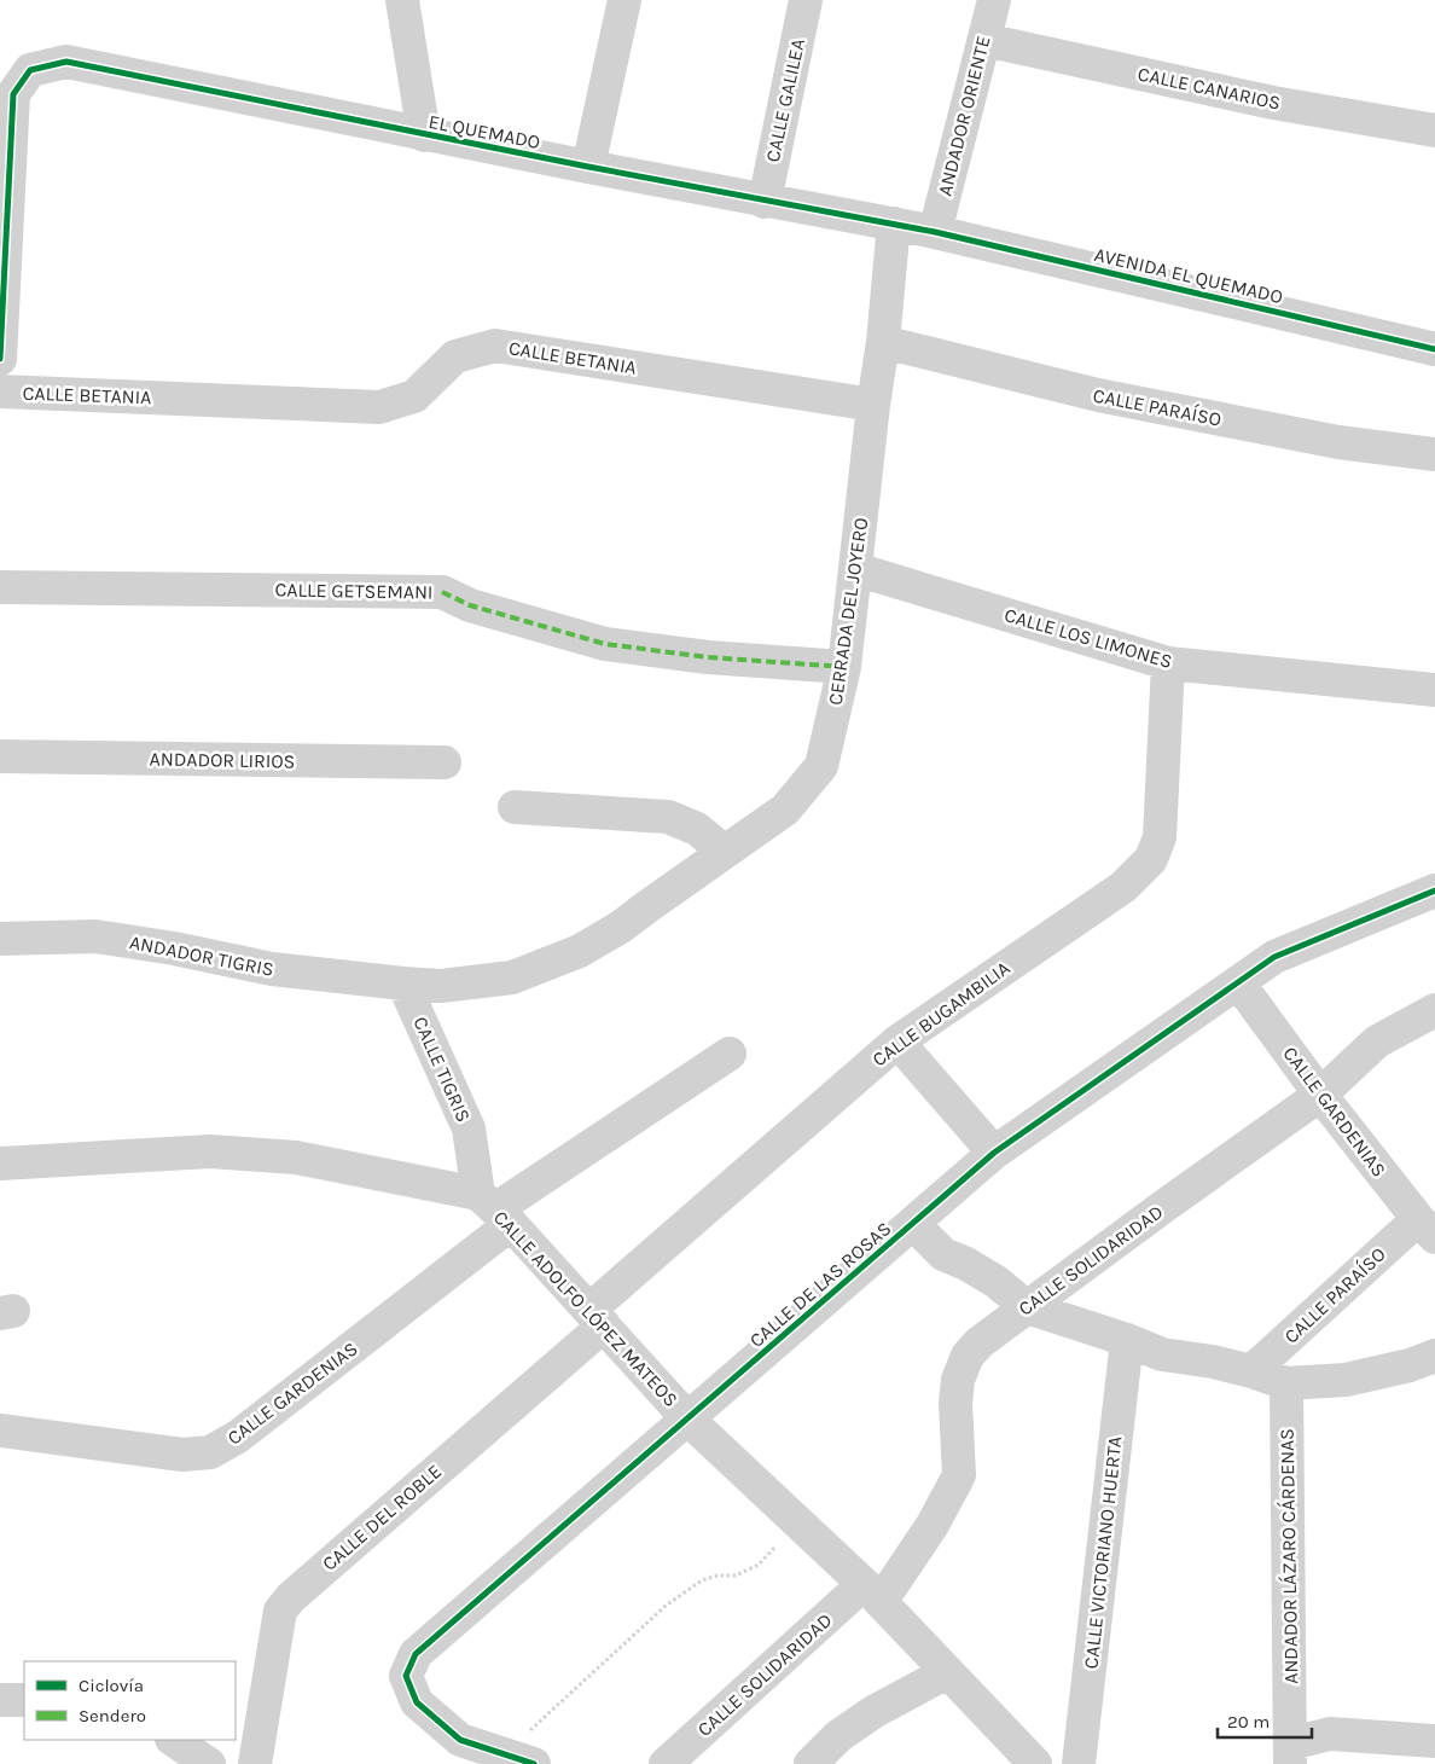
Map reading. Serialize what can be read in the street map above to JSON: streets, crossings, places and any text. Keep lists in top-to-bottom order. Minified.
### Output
{"streets":{"street":["CALLE CANARIOS","CALLE GALILEA","ANDADOR ORIENTE","EL QUEMADO","AVENIDA EL QUEMADO","CALLE BETANIA","CALLE PARAÍSO","CALLE GETSEMANI","CERRADA DEL JOYERO","CALLE LOS LIMONES","ANDADOR LIRIOS","ANDADOR TIGRIS","CALLE BUGAMBILIA","CALLE TIGRIS","CALLE GARDENIAS","CALLE SOLIDARIDAD","CALLE DE LAS ROSAS","CALLE ADOLFO LÓPEZ MATEOS","CALLE DEL ROBLE","CALLE VICTORIANO HUERTA","ANDADOR LÁZARO CÁRDENAS"]},"crossings":[["CALLE CANARIOS","ANDADOR ORIENTE"],["CALLE GALILEA","EL QUEMADO"],["ANDADOR ORIENTE","EL QUEMADO"],["ANDADOR ORIENTE","AVENIDA EL QUEMADO"],["EL QUEMADO","AVENIDA EL QUEMADO"],["EL QUEMADO","CERRADA DEL JOYERO"],["CALLE BETANIA","CERRADA DEL JOYERO"],["CALLE PARAÍSO","CERRADA DEL JOYERO"],["CALLE PARAÍSO","CALLE GARDENIAS"],["CALLE GETSEMANI","CERRADA DEL JOYERO"],["CERRADA DEL JOYERO","CALLE LOS LIMONES"],["CERRADA DEL JOYERO","ANDADOR TIGRIS"],["CERRADA DEL JOYERO","CALLE TIGRIS"],["CALLE LOS LIMONES","CALLE BUGAMBILIA"],["ANDADOR TIGRIS","CALLE TIGRIS"],["CALLE BUGAMBILIA","CALLE ADOLFO LÓPEZ MATEOS"],["CALLE BUGAMBILIA","CALLE DEL ROBLE"],["CALLE TIGRIS","CALLE GARDENIAS"],["CALLE TIGRIS","CALLE ADOLFO LÓPEZ MATEOS"],["CALLE GARDENIAS","CALLE SOLIDARIDAD"],["CALLE GARDENIAS","CALLE DE LAS ROSAS"],["CALLE GARDENIAS","CALLE ADOLFO LÓPEZ MATEOS"],["CALLE SOLIDARIDAD","CALLE ADOLFO LÓPEZ MATEOS"],["CALLE DE LAS ROSAS","CALLE ADOLFO LÓPEZ MATEOS"],["CALLE ADOLFO LÓPEZ MATEOS","CALLE DEL ROBLE"]],"legend":["Ciclovía","Sendero"],"scale_bar":"20 m"}
